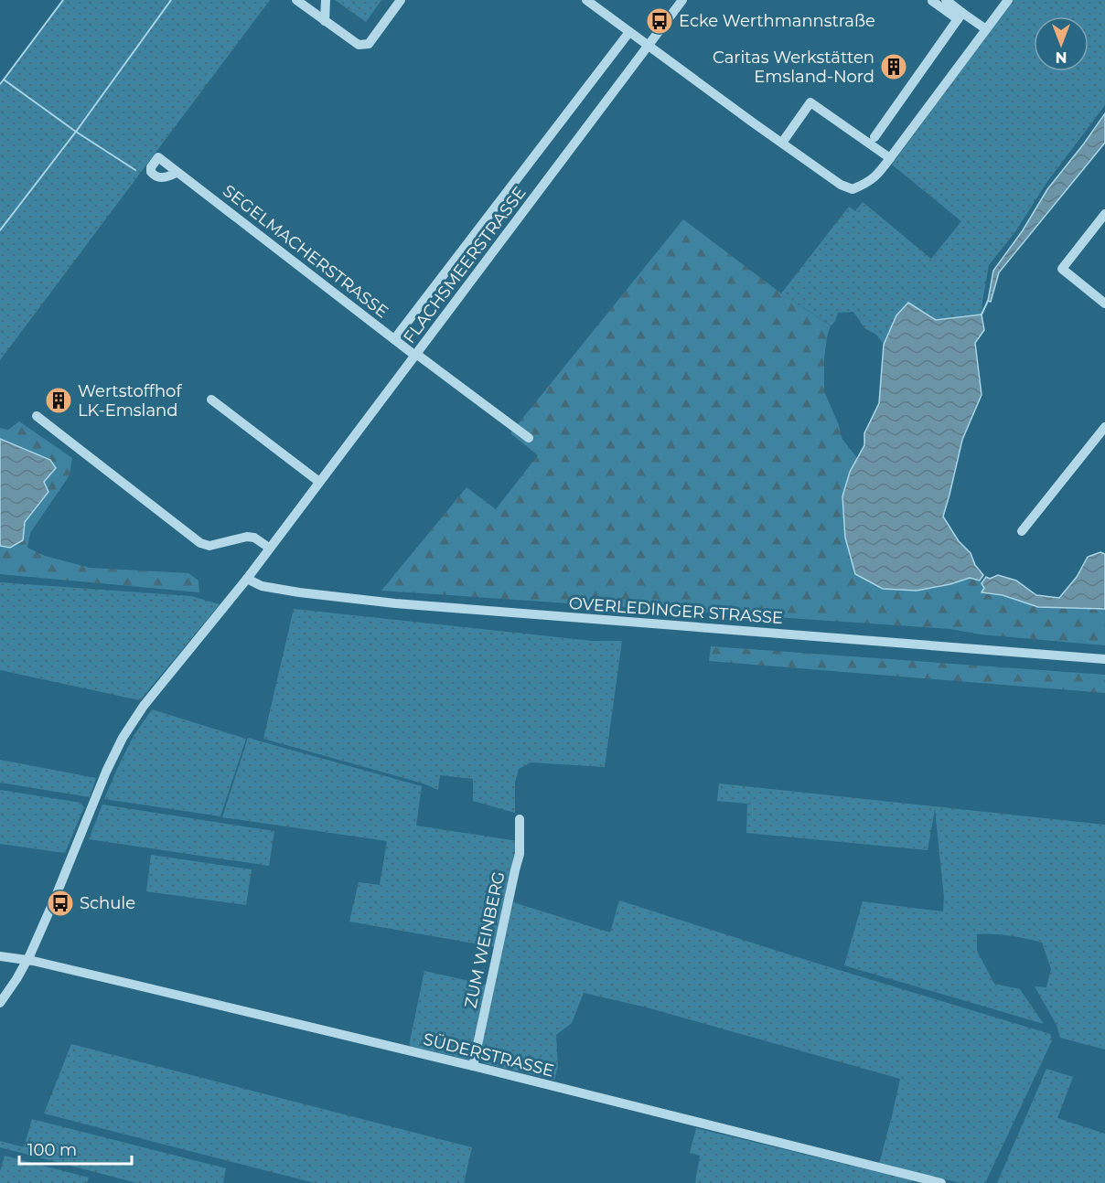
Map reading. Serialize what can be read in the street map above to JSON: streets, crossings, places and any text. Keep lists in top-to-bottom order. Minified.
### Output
{"streets":{"street":["SEGELMACHERSTRASSE","FLACHSMEERSTRASSE","OVERLEDINGER STRASSE","ZUM WEINBERG","SÜDERSTRASSE"]},"crossings":[["SEGELMACHERSTRASSE","FLACHSMEERSTRASSE"],["FLACHSMEERSTRASSE","OVERLEDINGER STRASSE"],["FLACHSMEERSTRASSE","SÜDERSTRASSE"],["ZUM WEINBERG","SÜDERSTRASSE"]],"places":{"bus stop":["Ecke Werthmannstraße","Schule"],"building":["Caritas Werkstätten Emsland-Nord","Wertstoffhof LK-Emsland"]},"scale_bar":"100 m","north":"bottom"}
